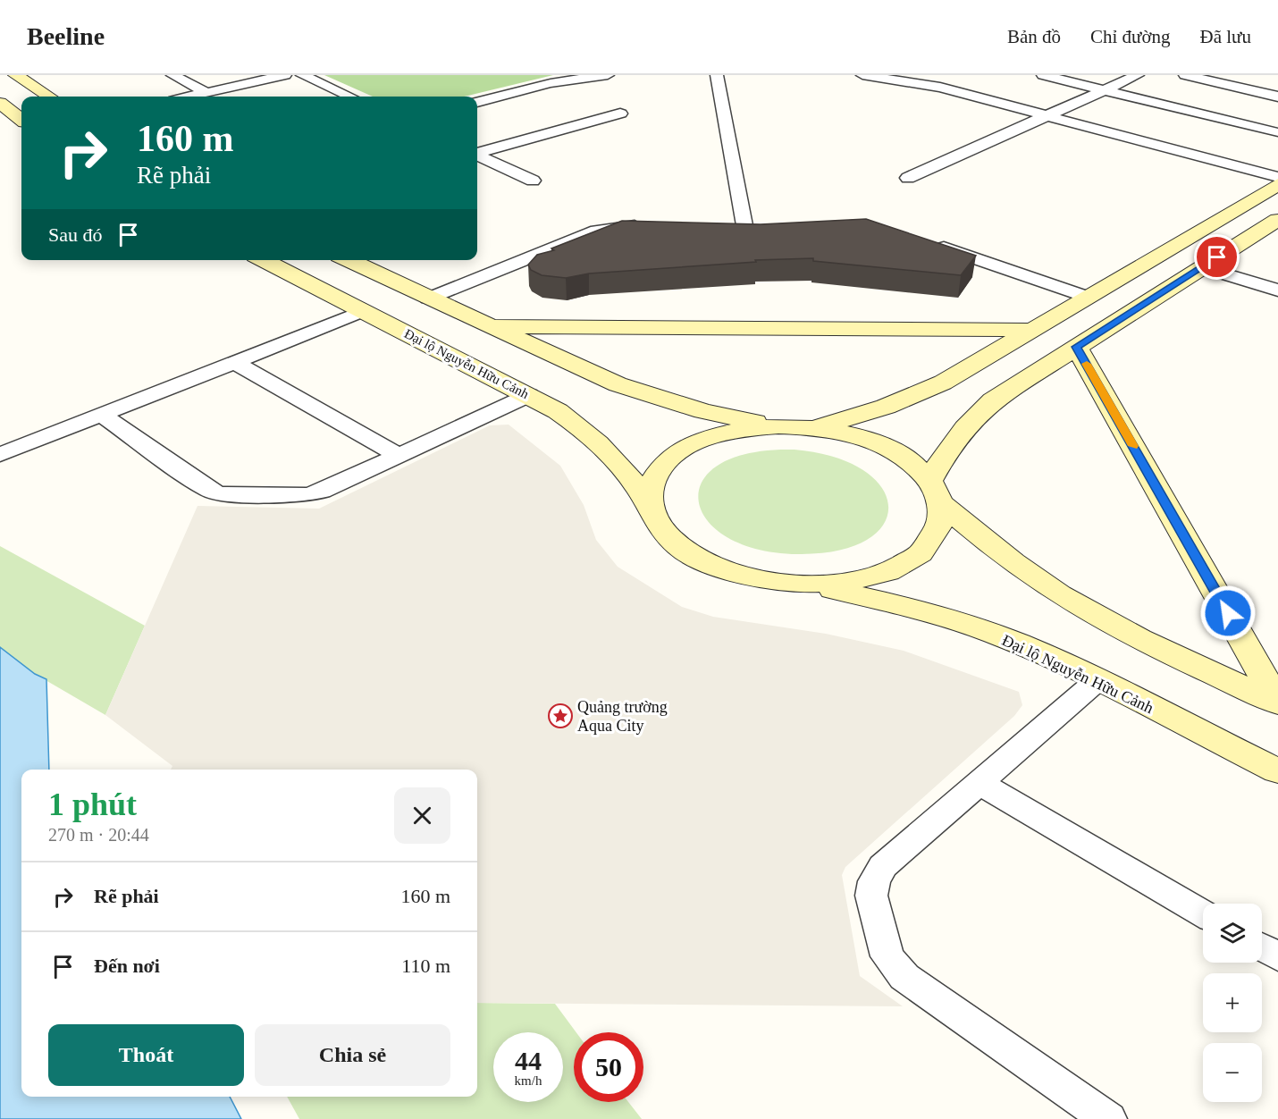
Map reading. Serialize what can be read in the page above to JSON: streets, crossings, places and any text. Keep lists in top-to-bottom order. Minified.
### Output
{"streets":{"main road":["Đại lộ Nguyễn Hữu Cảnh"]},"places":{"place":["Quảng trường Aqua City"]},"page":{"header":"Beeline","nav":["Bản đồ","Chỉ đường","Đã lưu"],"turn":["160 m","Rẽ phải"],"then":"Sau đó","heading":["1 phút","270 m · 20:44"],"list":[{"name":"Rẽ phải","value":"160 m"},{"name":"Đến nơi","value":"110 m"}],"map_buttons":["+","−"],"buttons":["Thoát","Chia sẻ"],"speed":"44 km/h","limit":"50"}}
